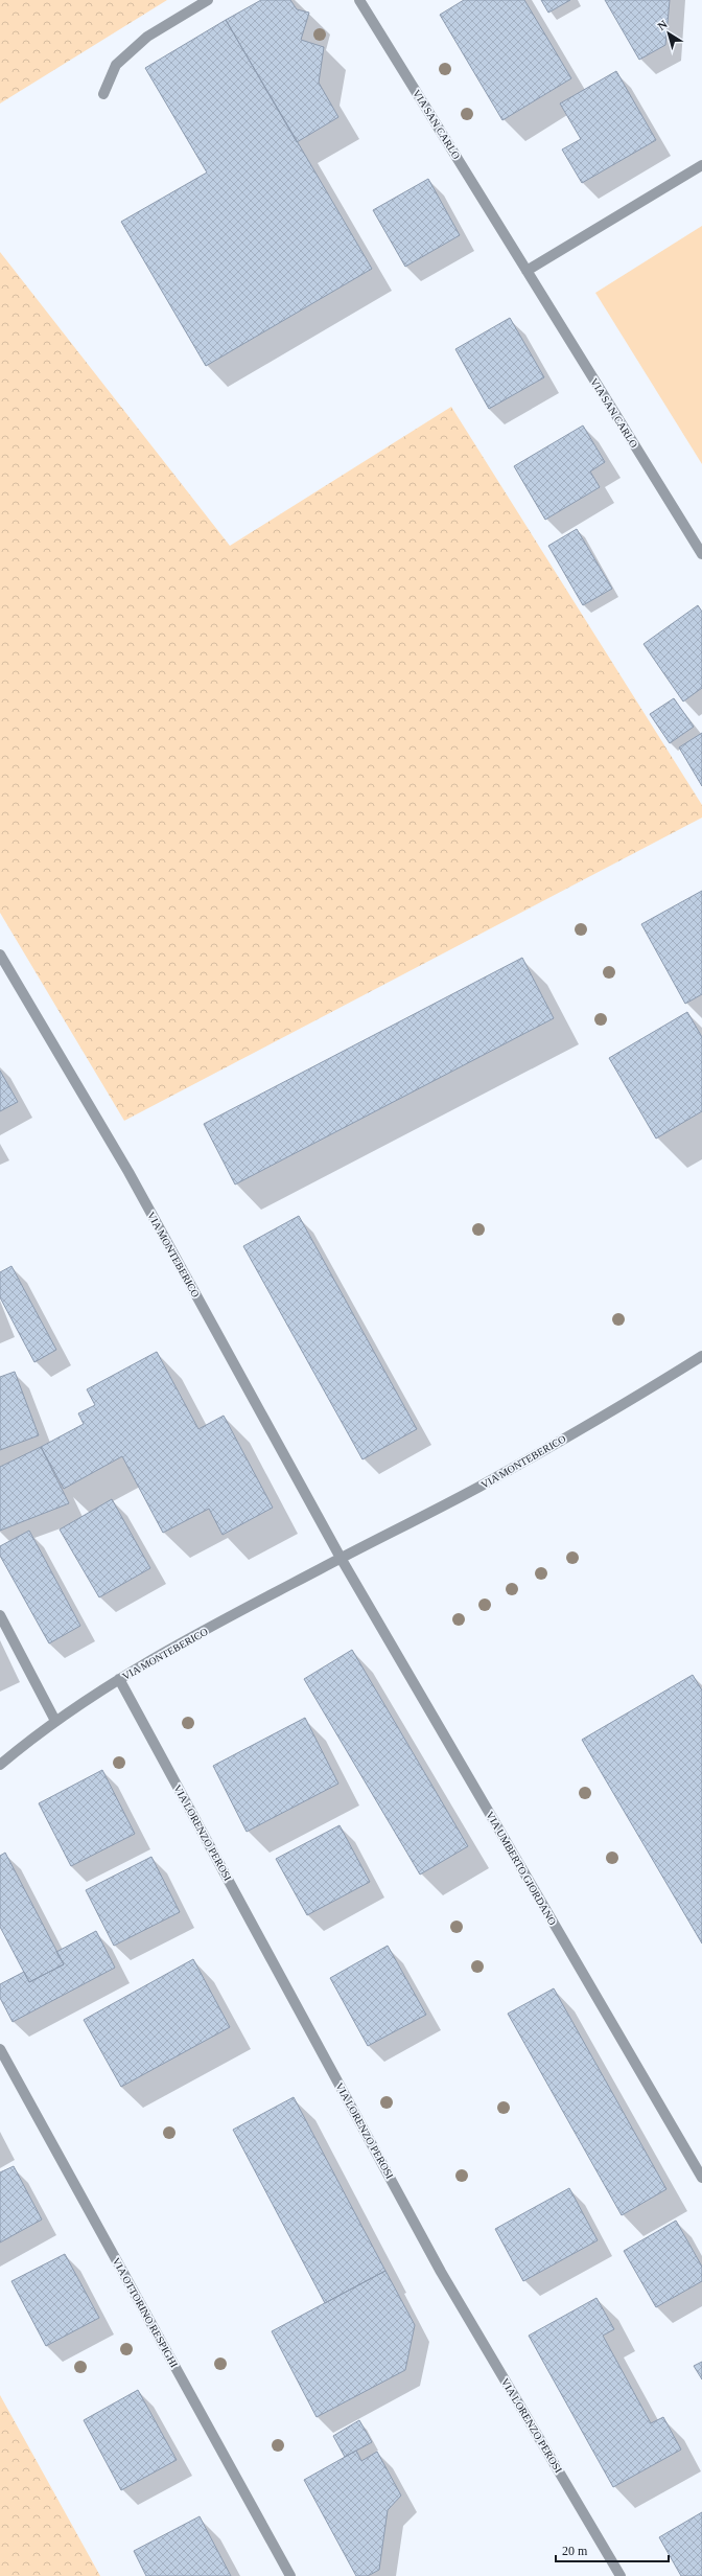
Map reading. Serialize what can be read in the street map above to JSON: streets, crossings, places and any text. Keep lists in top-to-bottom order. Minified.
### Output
{"streets":{"street":["VIA SAN CARLO","VIA MONTEBERICO","VIA LORENZO PEROSI","VIA UMBERTO GIORDANO","VIA OTTORINO RESPIGHI"]},"crossings":[["VIA MONTEBERICO","VIA LORENZO PEROSI"],["VIA MONTEBERICO","VIA UMBERTO GIORDANO"]],"scale_bar":"20 m","north":"top left"}
